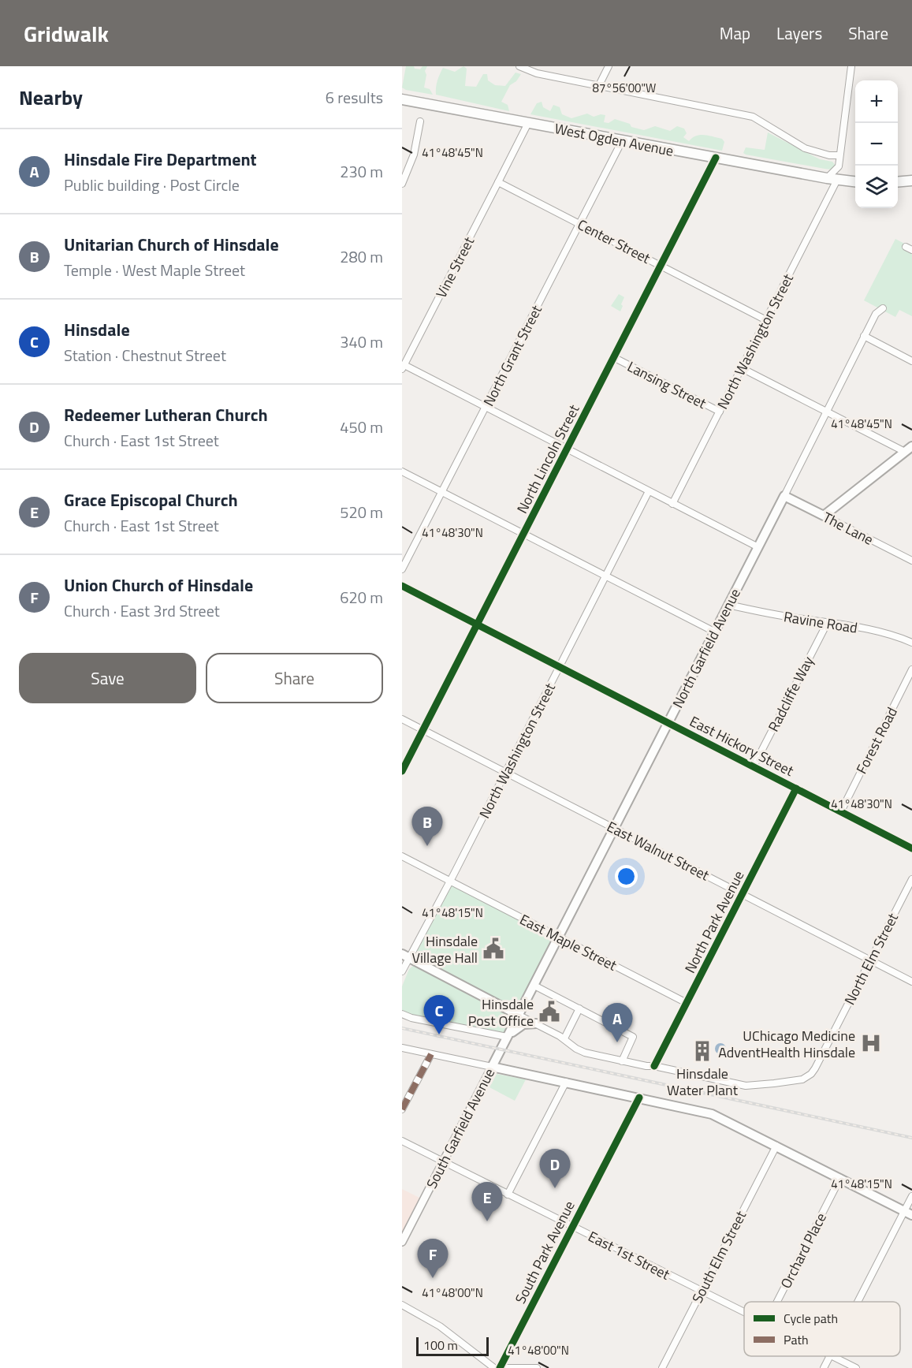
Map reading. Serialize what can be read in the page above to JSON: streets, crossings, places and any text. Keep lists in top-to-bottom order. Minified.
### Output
{"streets":{"main road":["West Ogden Avenue","The Lane","North Garfield Avenue","South Garfield Avenue"],"street":["Center Street","Vine Street","North Washington Street","North Grant Street","Lansing Street","North Lincoln Street","Ravine Road","Radcliffe Way","Forest Road","East Hickory Street","East Walnut Street","North Park Avenue","East Maple Street","North Elm Street","Orchard Place","South Park Avenue","East 1st Street","South Elm Street"]},"crossings":[["West Ogden Avenue","North Washington Street"],["West Ogden Avenue","North Grant Street"],["West Ogden Avenue","North Lincoln Street"],["Center Street","Vine Street"],["Center Street","North Washington Street"],["Center Street","North Grant Street"],["Center Street","North Lincoln Street"],["North Washington Street","Lansing Street"],["North Washington Street","East Hickory Street"],["North Washington Street","East Walnut Street"],["North Washington Street","East Maple Street"],["Lansing Street","North Lincoln Street"],["North Lincoln Street","East Hickory Street"],["North Lincoln Street","East Walnut Street"],["The Lane","North Garfield Avenue"],["Ravine Road","North Garfield Avenue"],["Ravine Road","Radcliffe Way"],["North Garfield Avenue","East Hickory Street"],["North Garfield Avenue","East Walnut Street"],["North Garfield Avenue","East Maple Street"],["North Garfield Avenue","North Elm Street"],["North Garfield Avenue","South Garfield Avenue"],["Radcliffe Way","East Hickory Street"],["Forest Road","East Hickory Street"],["East Hickory Street","North Park Avenue"],["East Walnut Street","North Park Avenue"],["East Walnut Street","North Elm Street"],["North Park Avenue","East Maple Street"],["North Park Avenue","North Elm Street"],["North Elm Street","South Garfield Avenue"],["South Garfield Avenue","East 1st Street"],["South Park Avenue","East 1st Street"],["East 1st Street","South Elm Street"]],"places":{"public building":["Hinsdale Village Hall","Hinsdale Post Office"],"hospital":["UChicago Medicine AdventHealth Hinsdale"],"building":["Hinsdale Water Plant"]},"legend":["Cycle path","Path"],"scale_bar":"100 m","page":{"header":"Gridwalk","nav":["Map","Layers","Share"],"heading":["Nearby","6 results"],"map_buttons":["+","−"],"list":[{"mark":"A","name":"Hinsdale Fire Department","note":"Public building · Post Circle","value":"230 m"},{"mark":"B","name":"Unitarian Church of Hinsdale","note":"Temple · West Maple Street","value":"280 m"},{"mark":"C","name":"Hinsdale","note":"Station · Chestnut Street","value":"340 m"},{"mark":"D","name":"Redeemer Lutheran Church","note":"Church · East 1st Street","value":"450 m"},{"mark":"E","name":"Grace Episcopal Church","note":"Church · East 1st Street","value":"520 m"},{"mark":"F","name":"Union Church of Hinsdale","note":"Church · East 3rd Street","value":"620 m"}],"buttons":["Save","Share"],"pins":["B","C","A","D","E","F"],"scale":"100 m"},"coordinates":["87°56'00\"W","41°48'45\"N","41°48'30\"N","41°48'15\"N","41°48'00\"N"]}
